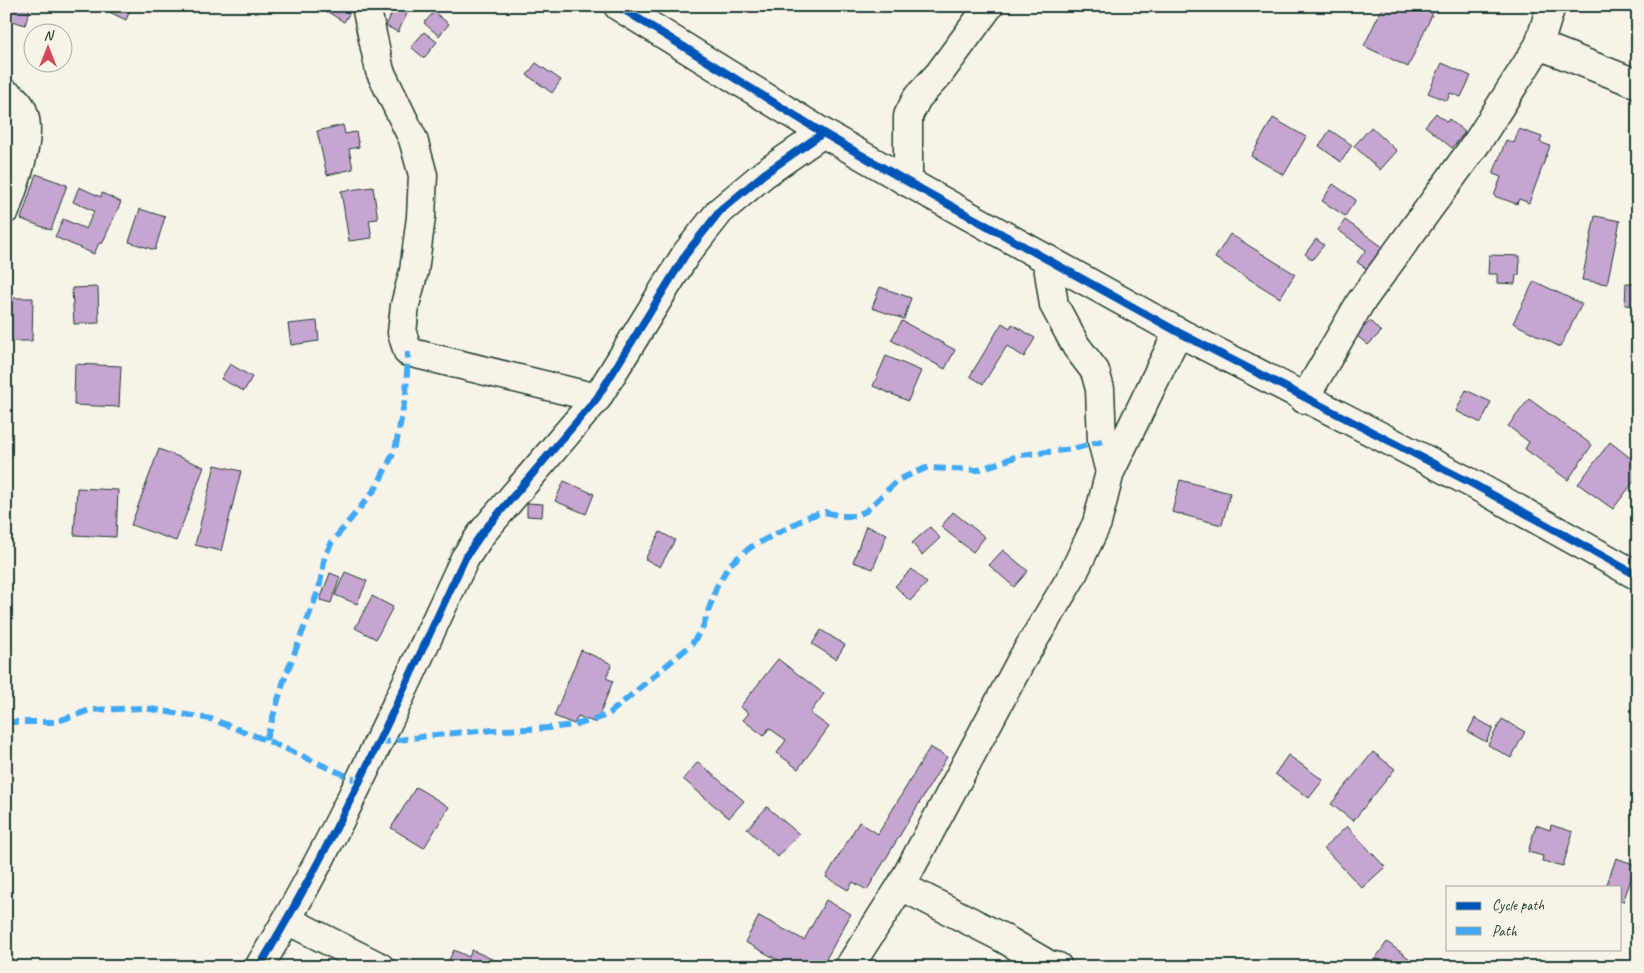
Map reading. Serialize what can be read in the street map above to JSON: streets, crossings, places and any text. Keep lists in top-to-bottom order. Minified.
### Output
{"legend":["Cycle path","Path"],"north":"top"}
